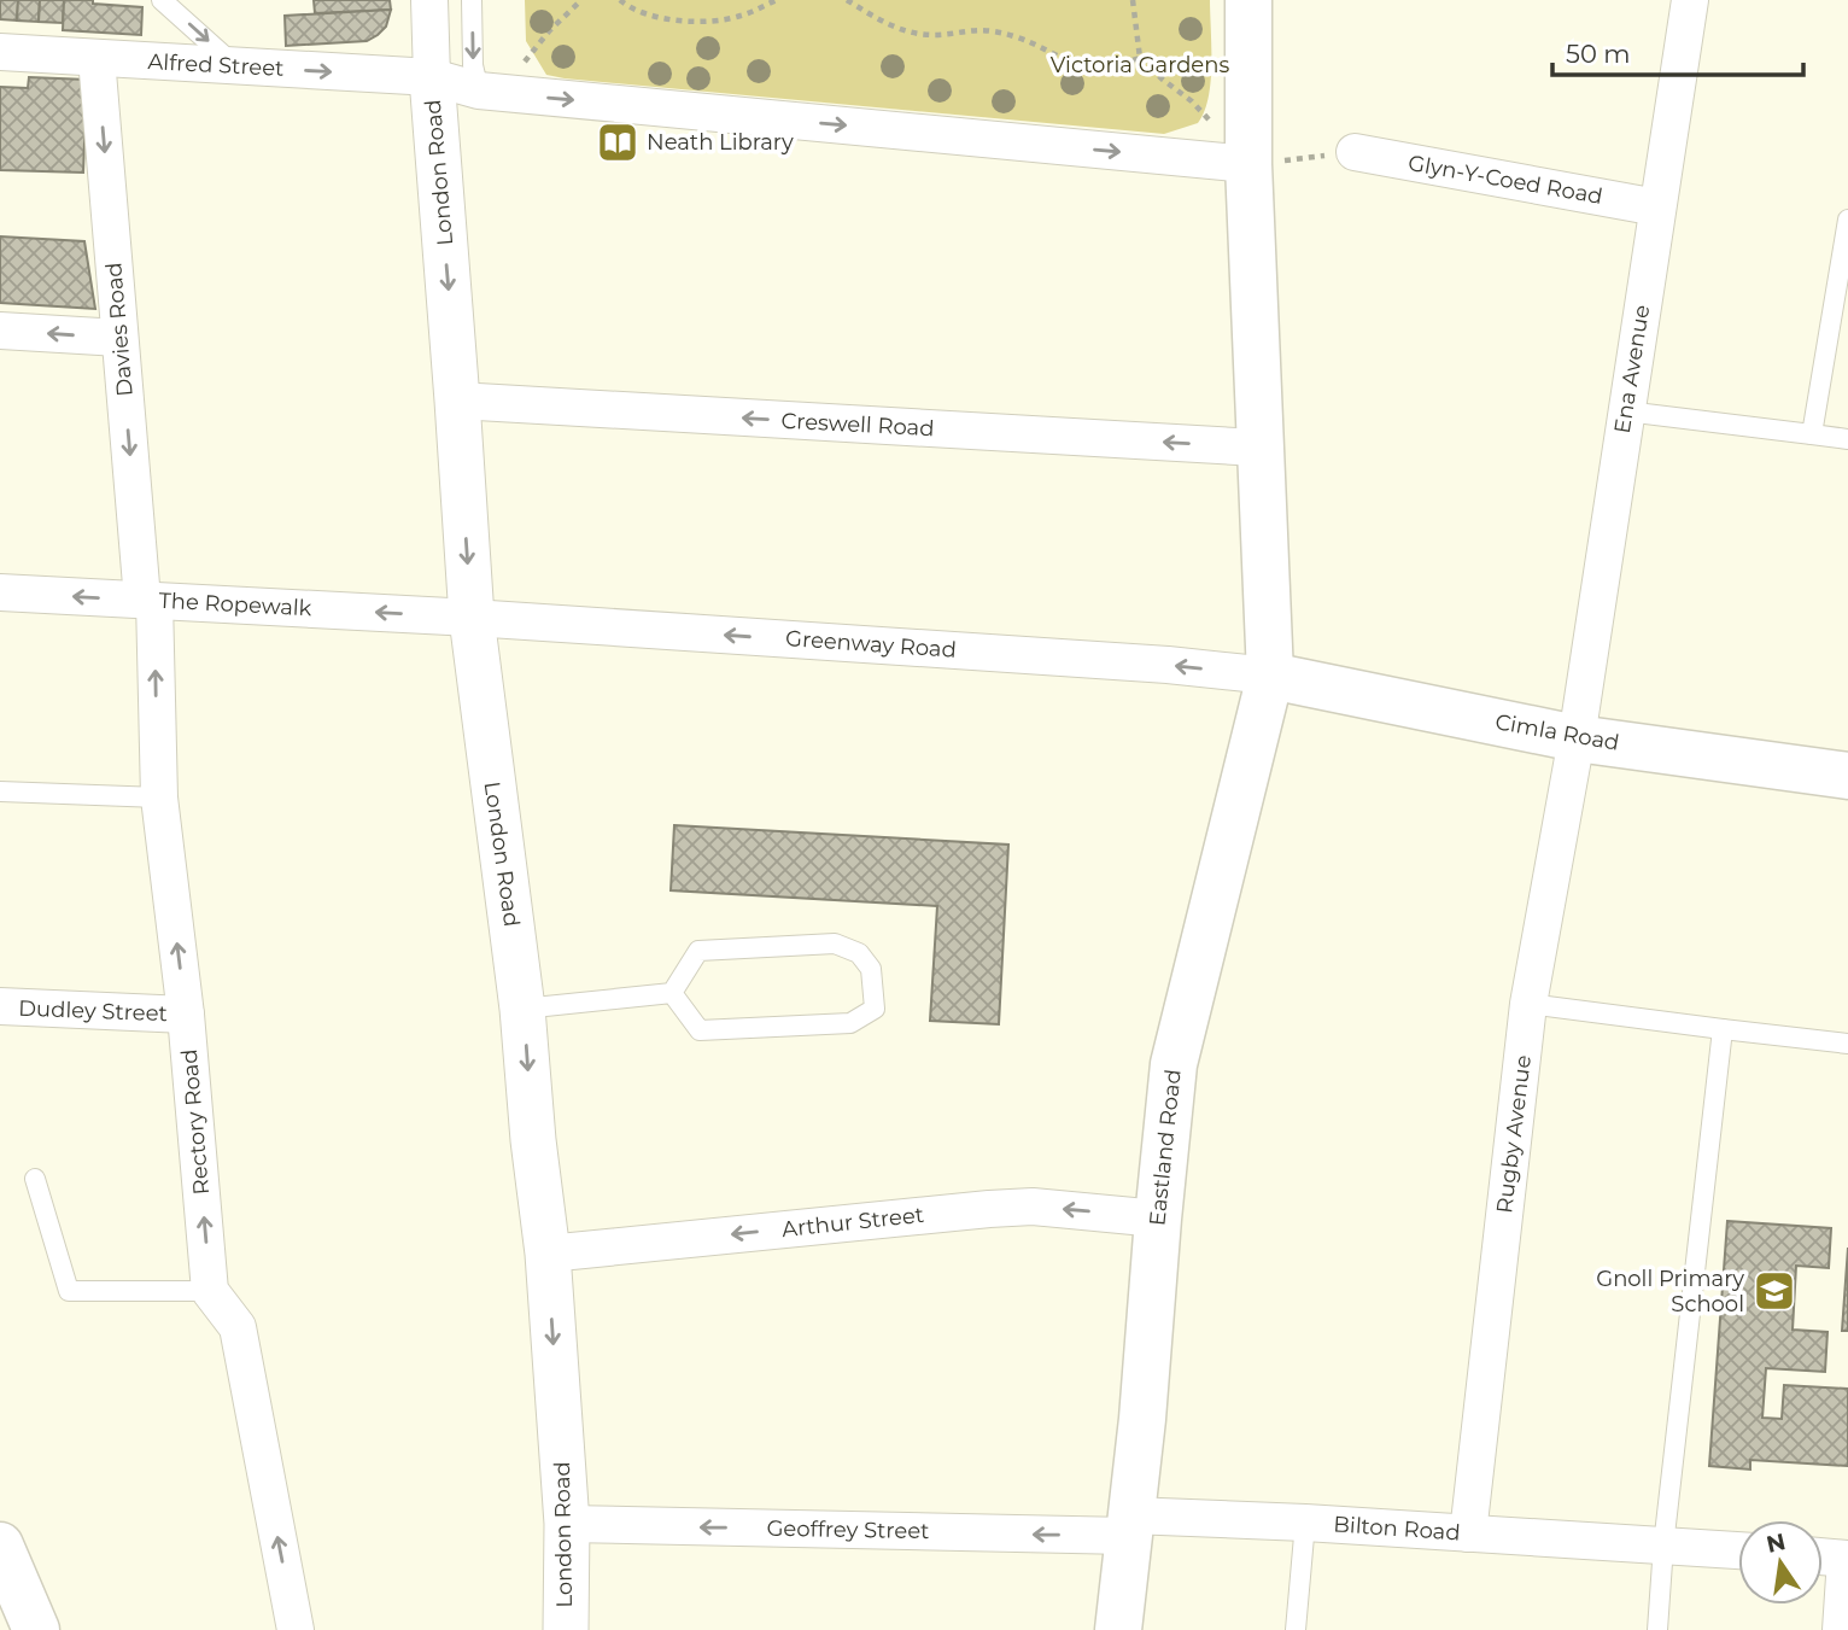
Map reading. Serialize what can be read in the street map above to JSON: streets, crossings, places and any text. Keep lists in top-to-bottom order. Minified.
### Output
{"streets":{"main road":["Cimla Road","Eastland Road"],"street":["Alfred Street","London Road","Glyn-Y-Coed Road","Davies Road","Ena Avenue","Creswell Road","The Ropewalk","Greenway Road","Dudley Street","Rectory Road","Rugby Avenue","Arthur Street","Bilton Road","Geoffrey Street"]},"crossings":[["Alfred Street","London Road"],["Alfred Street","Davies Road"],["London Road","Creswell Road"],["London Road","The Ropewalk"],["London Road","Greenway Road"],["London Road","Arthur Street"],["London Road","Geoffrey Street"],["Glyn-Y-Coed Road","Ena Avenue"],["Davies Road","The Ropewalk"],["Davies Road","Rectory Road"],["Ena Avenue","Cimla Road"],["Ena Avenue","Rugby Avenue"],["The Ropewalk","Greenway Road"],["The Ropewalk","Rectory Road"],["Greenway Road","Cimla Road"],["Greenway Road","Eastland Road"],["Cimla Road","Rugby Avenue"],["Cimla Road","Eastland Road"],["Dudley Street","Rectory Road"],["Rugby Avenue","Bilton Road"],["Eastland Road","Arthur Street"],["Eastland Road","Bilton Road"],["Eastland Road","Geoffrey Street"],["Bilton Road","Geoffrey Street"]],"one_way":["Alfred Street","London Road","Davies Road","The Ropewalk","Greenway Road","Rectory Road","Arthur Street","Geoffrey Street"],"parks":["Victoria Gardens"],"places":{"library":["Neath Library"],"school or university":["Gnoll Primary School"]},"scale_bar":"50 m","north":"top"}
